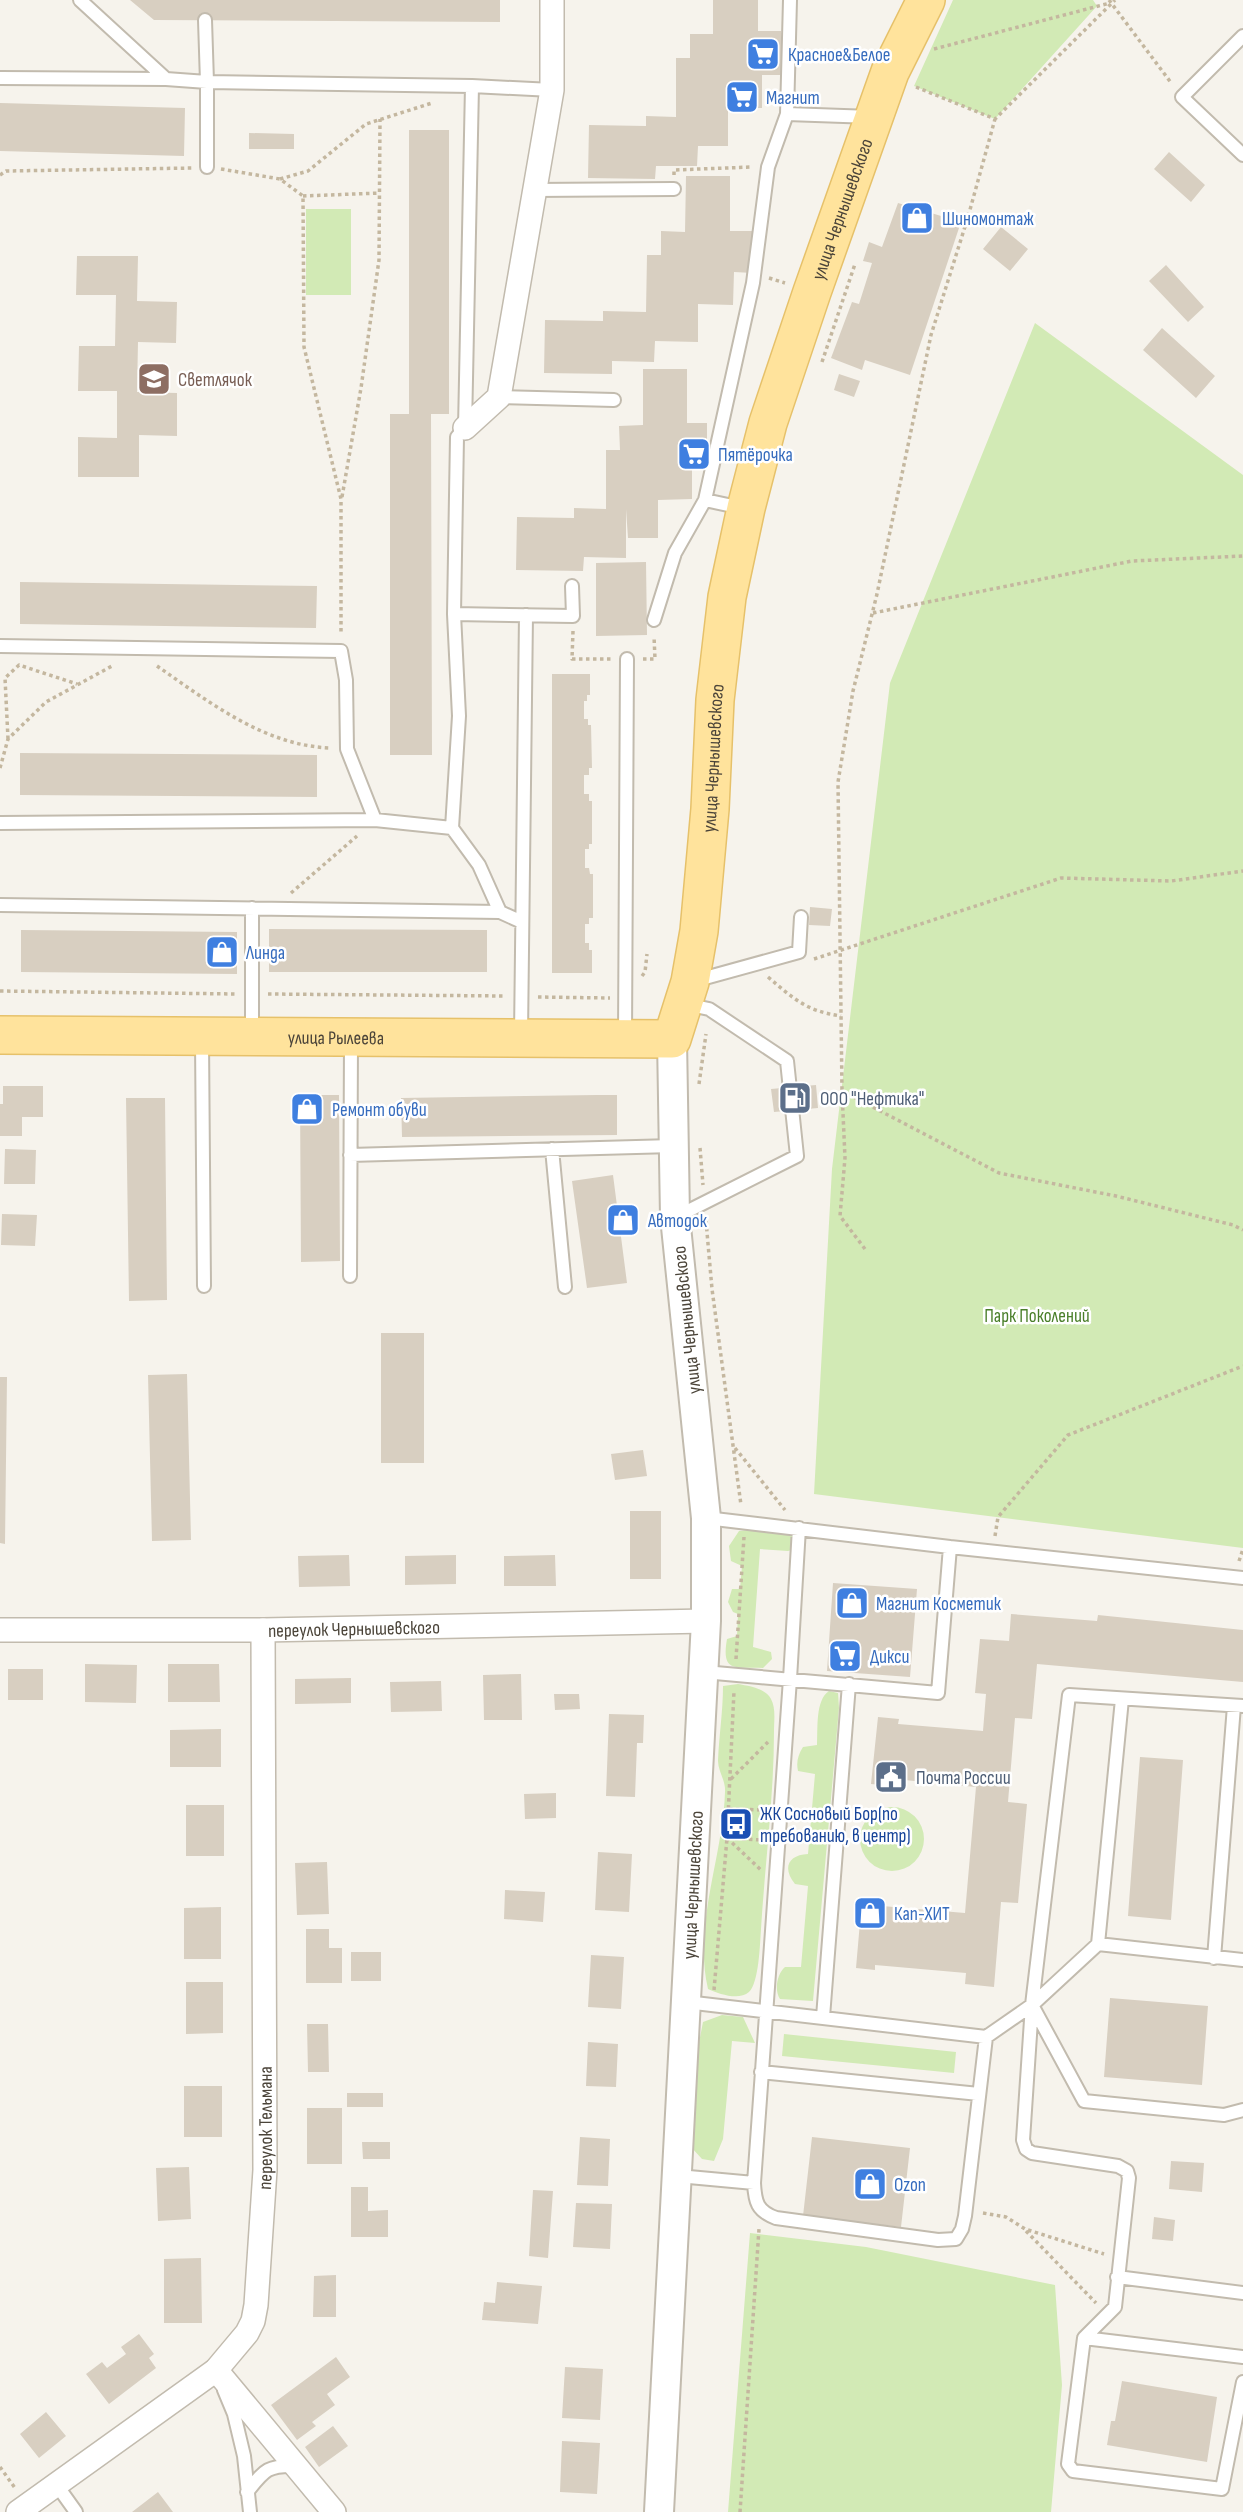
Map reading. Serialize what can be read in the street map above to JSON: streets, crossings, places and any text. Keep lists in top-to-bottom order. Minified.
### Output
{"streets":{"main road":["улица Чернышевского","улица Рылеева"],"street":["переулок Чернышевского","переулок Тельмана"]},"crossings":[["улица Чернышевского","улица Рылеева"],["улица Чернышевского","переулок Чернышевского"],["переулок Чернышевского","переулок Тельмана"]],"parks":["Парк Поколений"],"places":{"supermarket":["Красное&Белое","Магнит","Пятёрочка","Дикси"],"shop":["Шиномонтаж","Линда","Ремонт обуви","Автодок","Магнит Косметик","Кап-ХИТ","Ozon"],"school or university":["Светлячок"],"fuel station":["ООО \"Нефтика\""],"public building":["Почта России"],"bus stop":["ЖК Сосновый Бор(по требованию, в центр)"]}}
